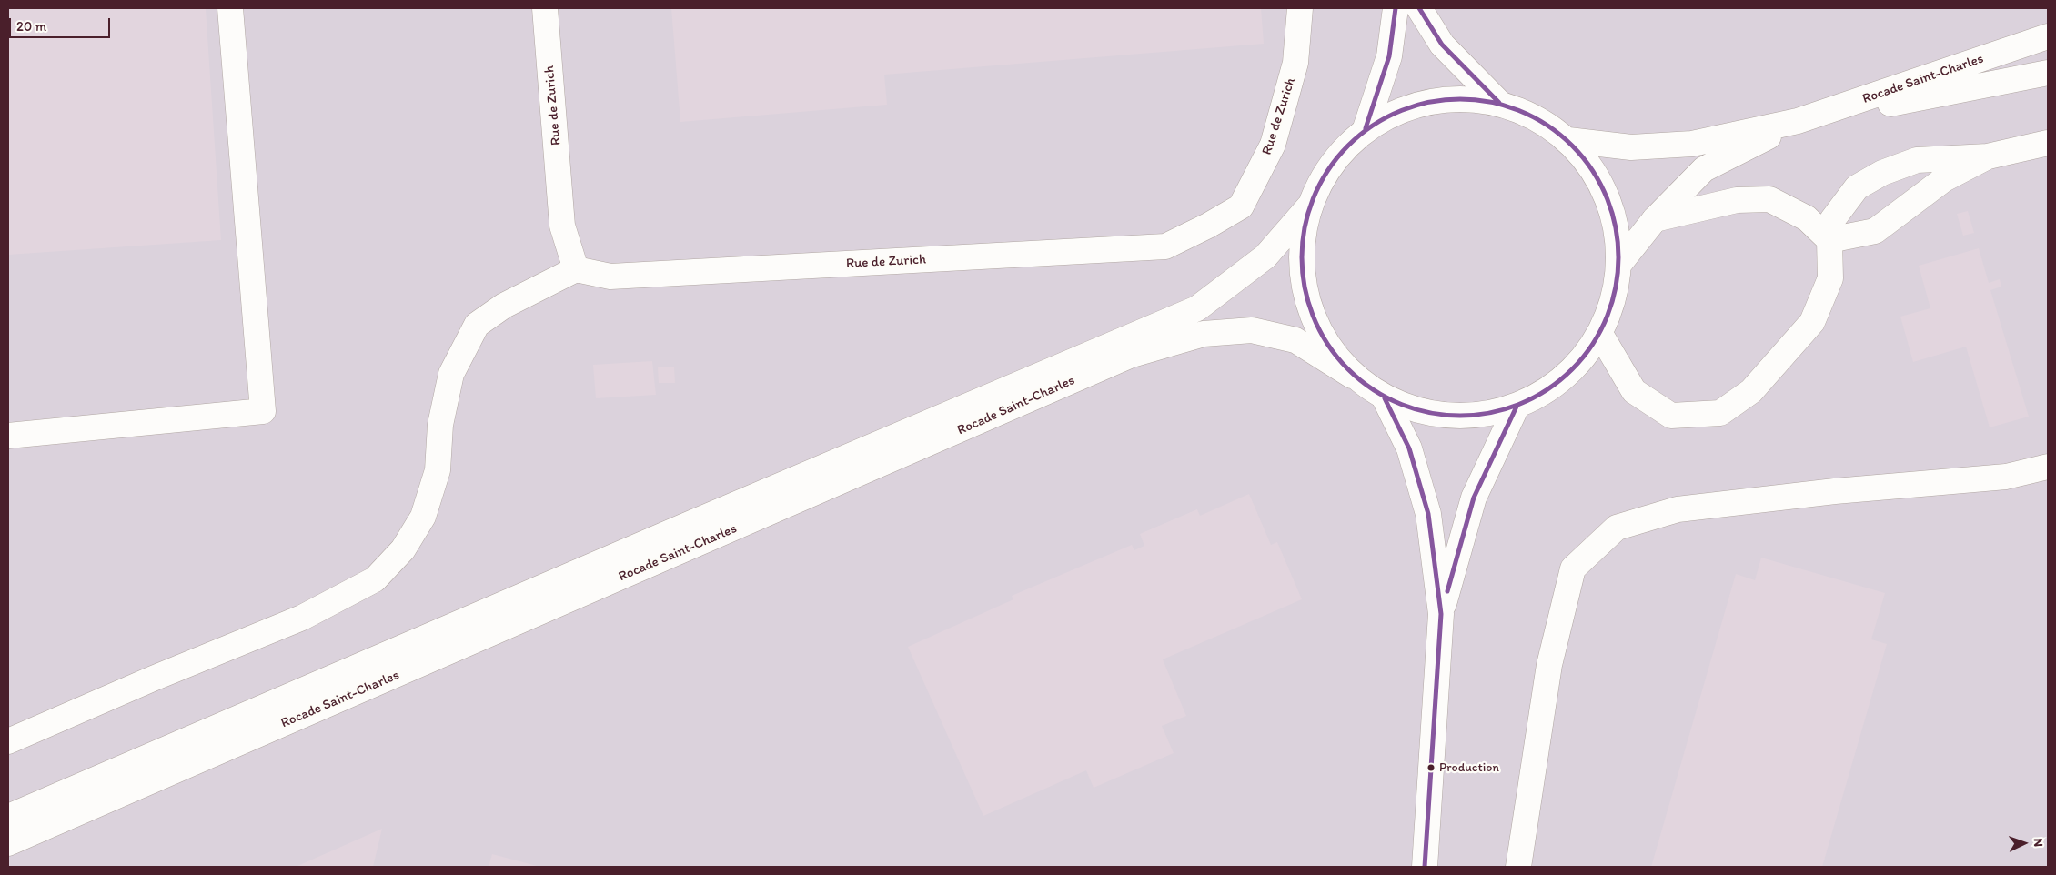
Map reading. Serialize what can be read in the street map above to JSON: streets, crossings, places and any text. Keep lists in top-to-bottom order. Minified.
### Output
{"streets":{"main road":["Rocade Saint-Charles","Rue de Zurich"]},"places":["Production"],"scale_bar":"20 m","north":"right"}
